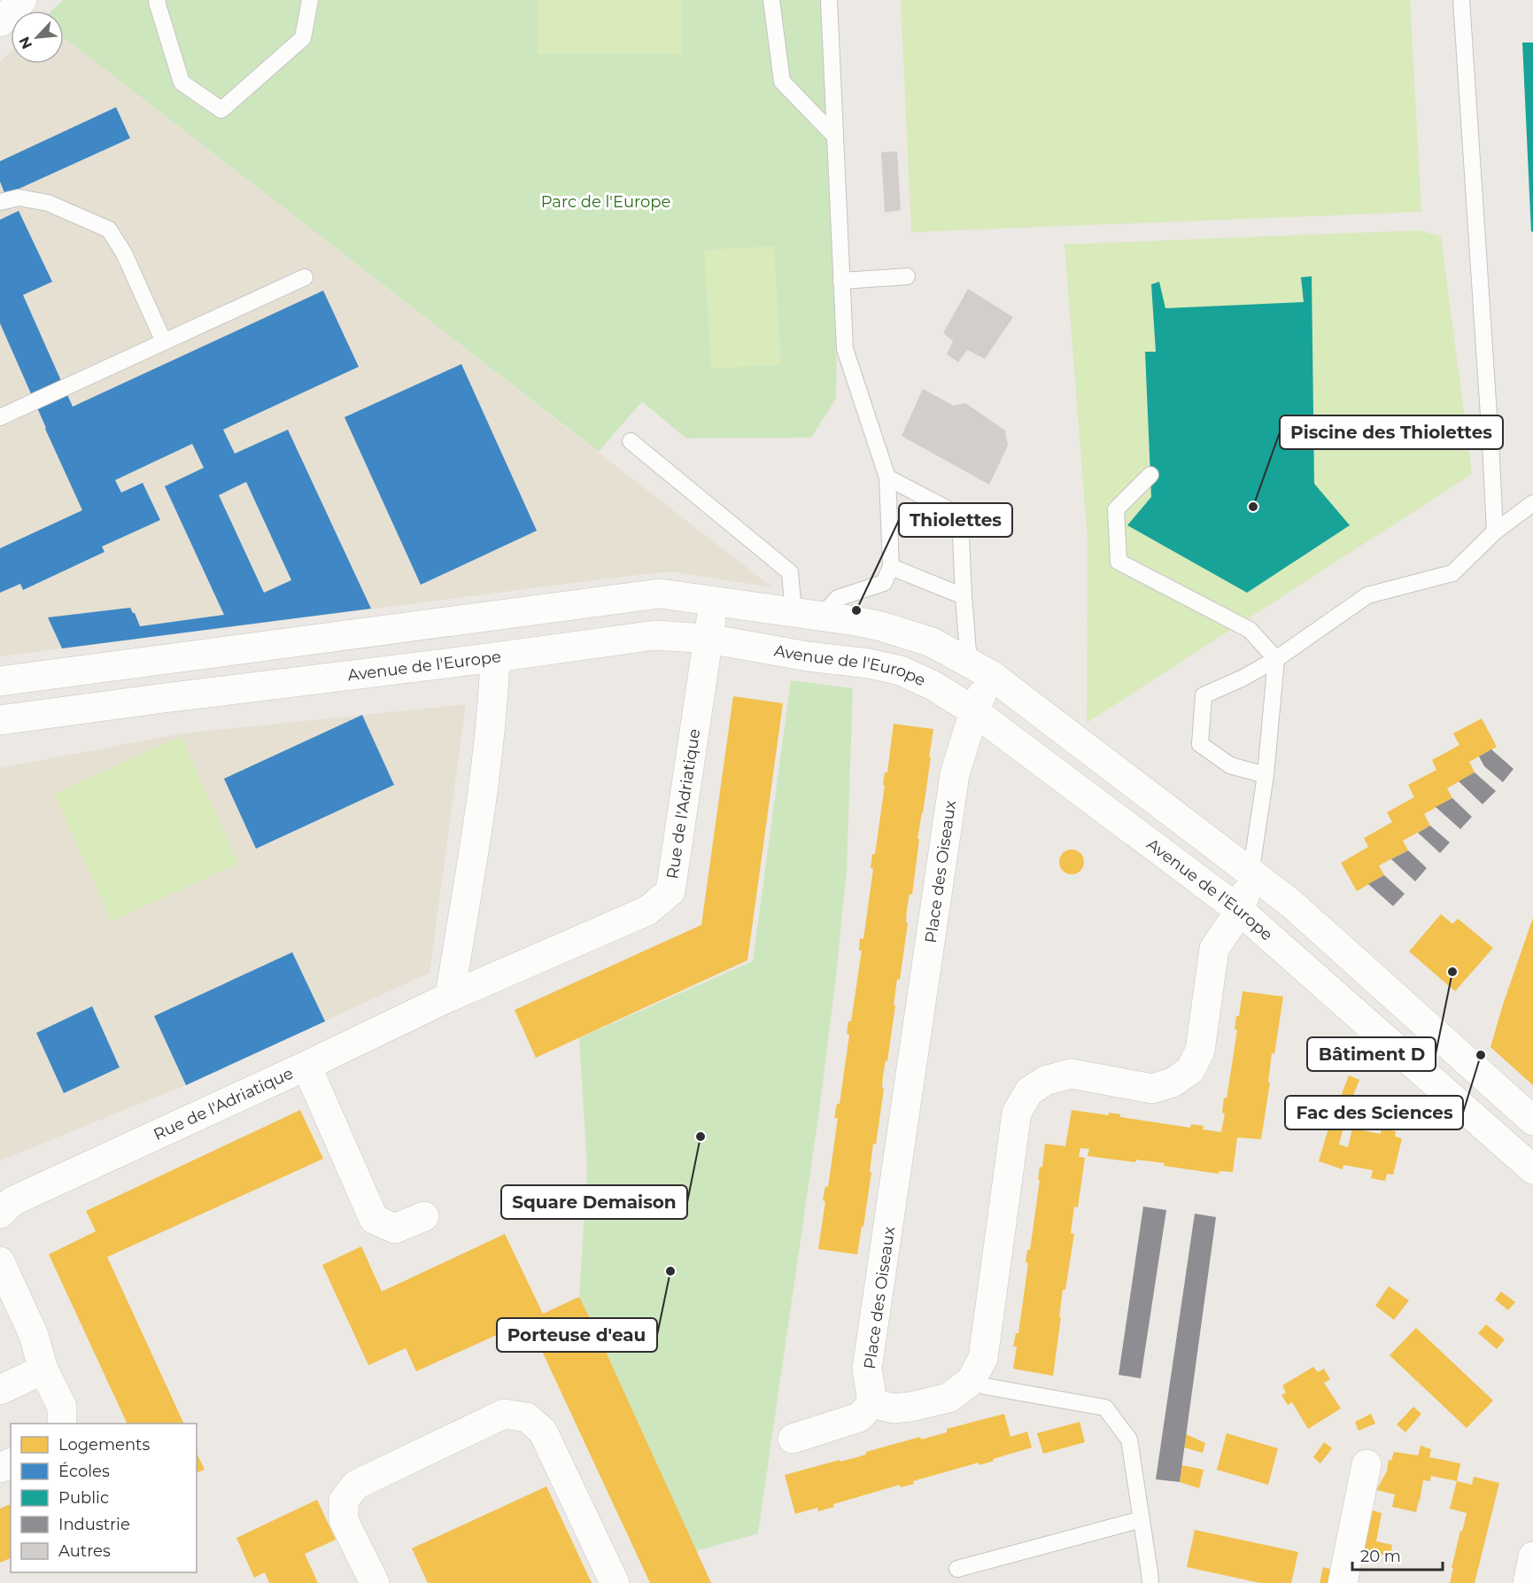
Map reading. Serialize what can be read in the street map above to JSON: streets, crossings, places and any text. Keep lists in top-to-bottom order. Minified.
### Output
{"streets":{"street":["Avenue de l'Europe","Rue de l'Adriatique","Place des Oiseaux"]},"crossings":[["Avenue de l'Europe","Rue de l'Adriatique"],["Avenue de l'Europe","Place des Oiseaux"]],"parks":["Parc de l'Europe"],"places":["Piscine des Thiolettes","Thiolettes","Bâtiment D","Fac des Sciences","Square Demaison","Porteuse d'eau"],"legend":["Logements","Écoles","Public","Industrie","Autres"],"scale_bar":"20 m","north":"bottom left"}
